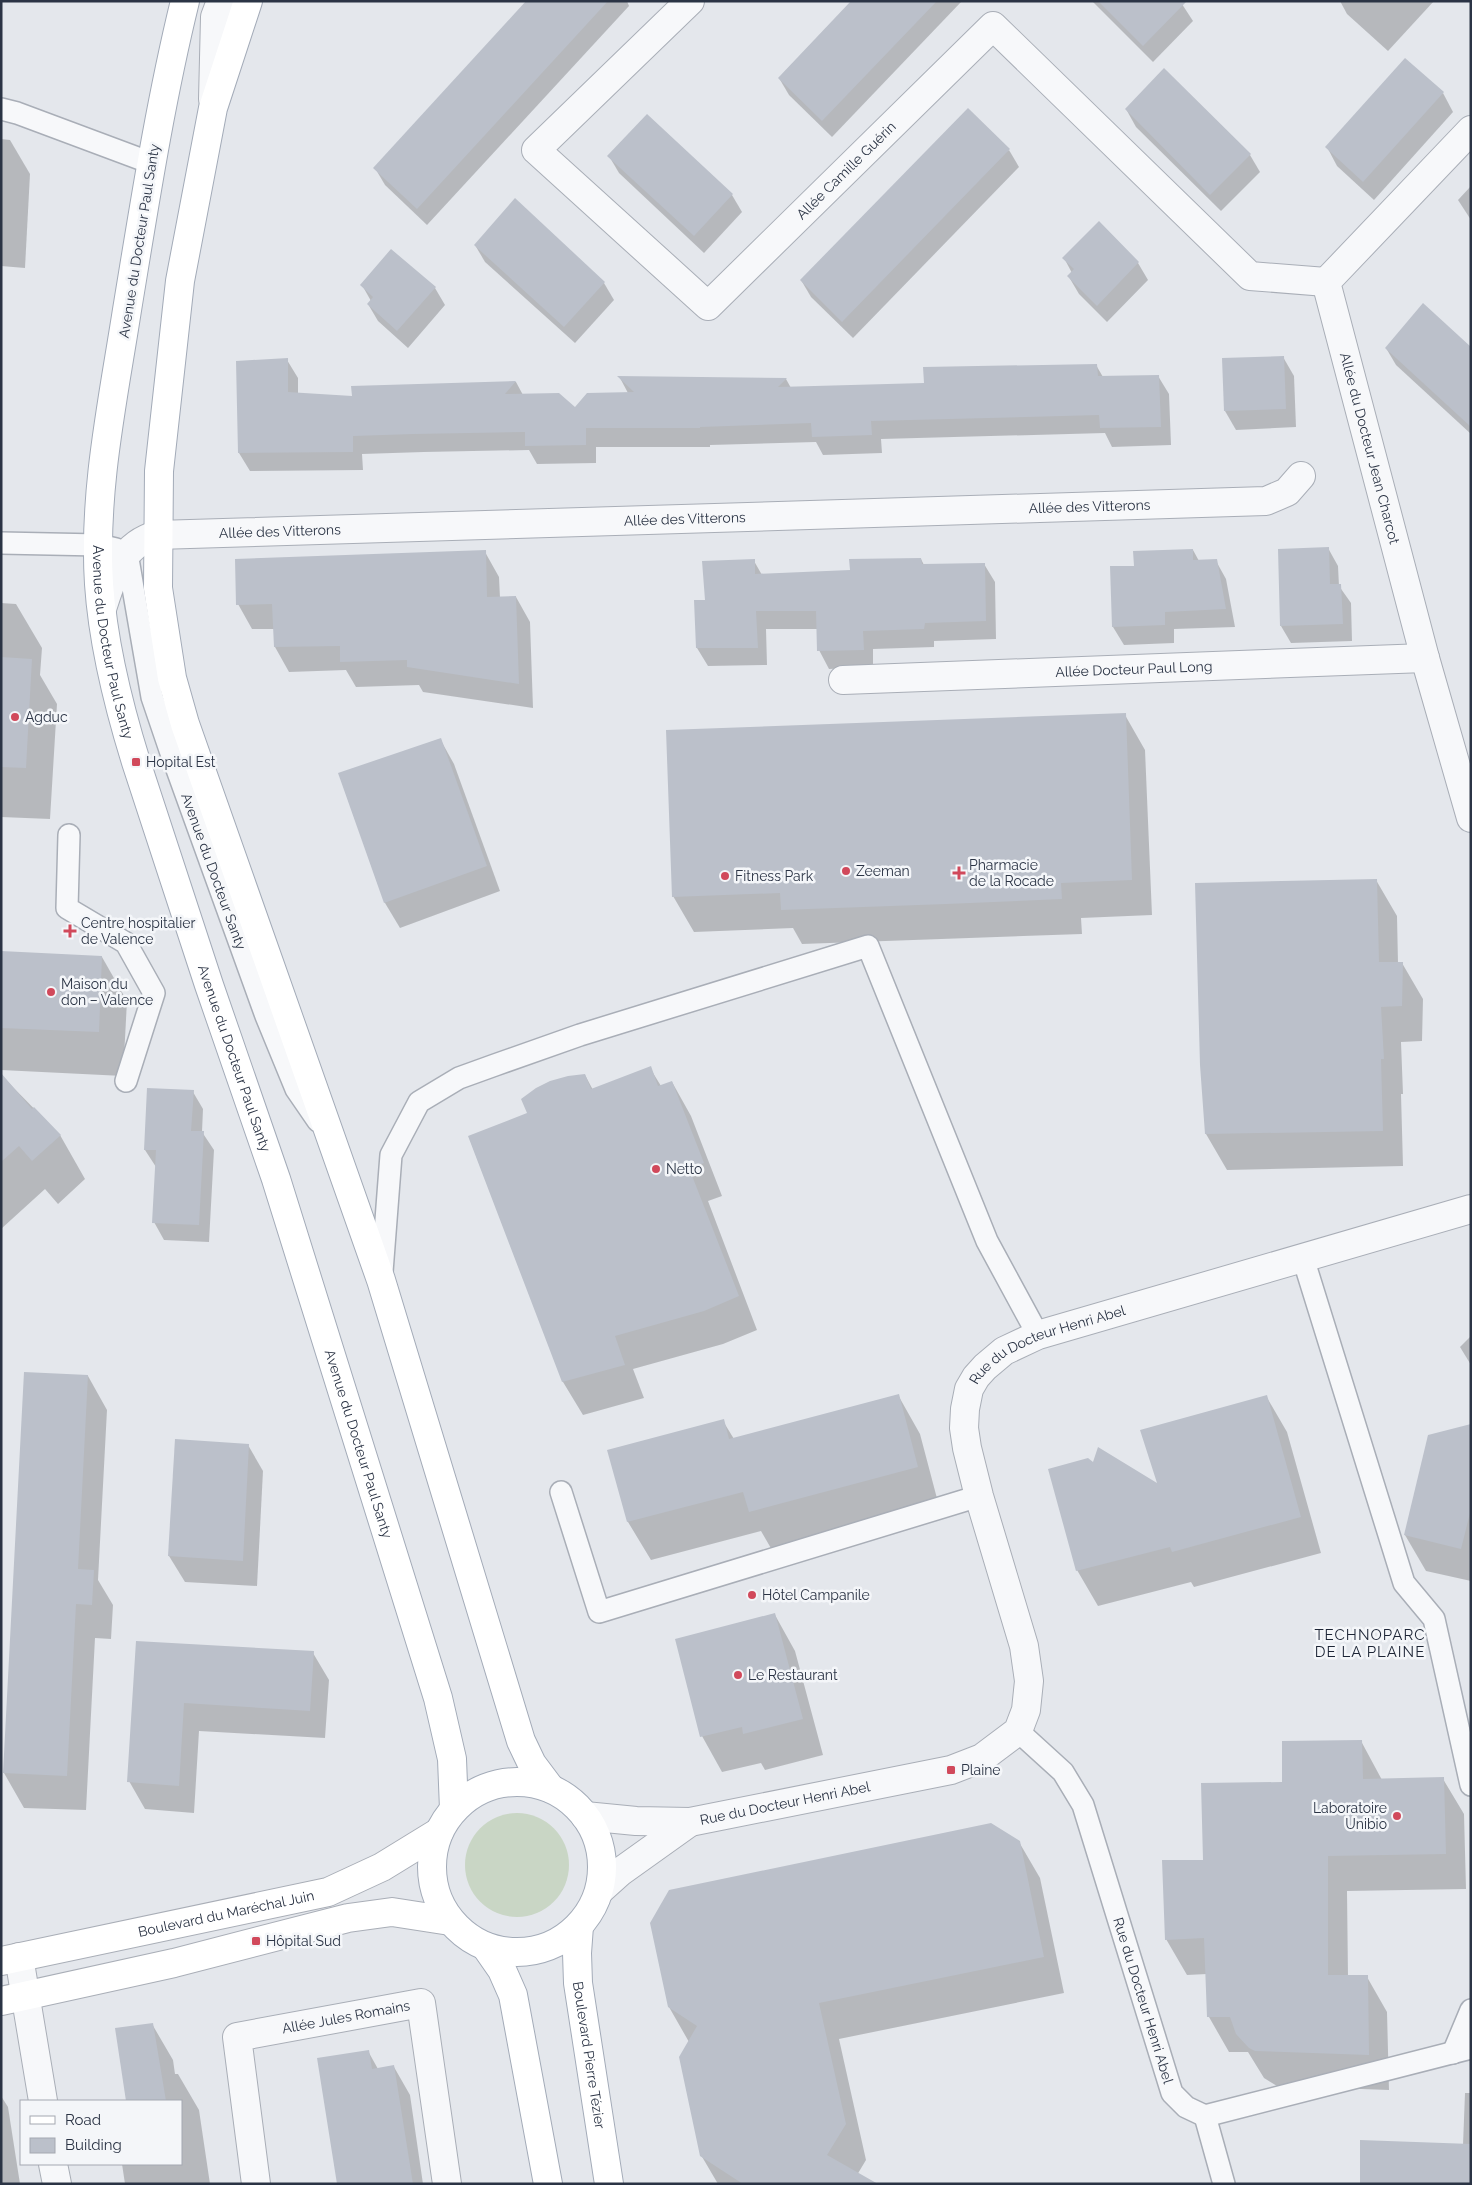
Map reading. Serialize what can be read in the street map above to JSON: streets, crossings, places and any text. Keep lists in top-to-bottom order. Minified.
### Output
{"streets":{"main road":["Avenue du Docteur Paul Santy","Boulevard du Maréchal Juin","Boulevard Pierre Tézier"],"street":["Allée Camille Guérin","Allée du Docteur Jean Charcot","Allée des Vitterons","Allée Docteur Paul Long","Rue du Docteur Henri Abel","Allée Jules Romains"],"lane":["Avenue du Docteur Santy"]},"crossings":[["Allée Camille Guérin","Allée du Docteur Jean Charcot"],["Avenue du Docteur Paul Santy","Allée des Vitterons"],["Avenue du Docteur Paul Santy","Rue du Docteur Henri Abel"],["Avenue du Docteur Paul Santy","Boulevard du Maréchal Juin"],["Avenue du Docteur Paul Santy","Boulevard Pierre Tézier"],["Allée du Docteur Jean Charcot","Allée Docteur Paul Long"],["Allée des Vitterons","Avenue du Docteur Santy"],["Rue du Docteur Henri Abel","Boulevard du Maréchal Juin"],["Rue du Docteur Henri Abel","Boulevard Pierre Tézier"],["Boulevard du Maréchal Juin","Boulevard Pierre Tézier"]],"districts":["TECHNOPARC DE LA PLAINE"],"places":{"other":["Agduc","Zeeman","Fitness Park","Maison du don – Valence","Netto","Hôtel Campanile","Le Restaurant","Laboratoire Unibio"],"transit":["Hopital Est","Plaine","Hôpital Sud"],"health":["Pharmacie de la Rocade","Centre hospitalier de Valence"]},"legend":["Road","Building"]}
